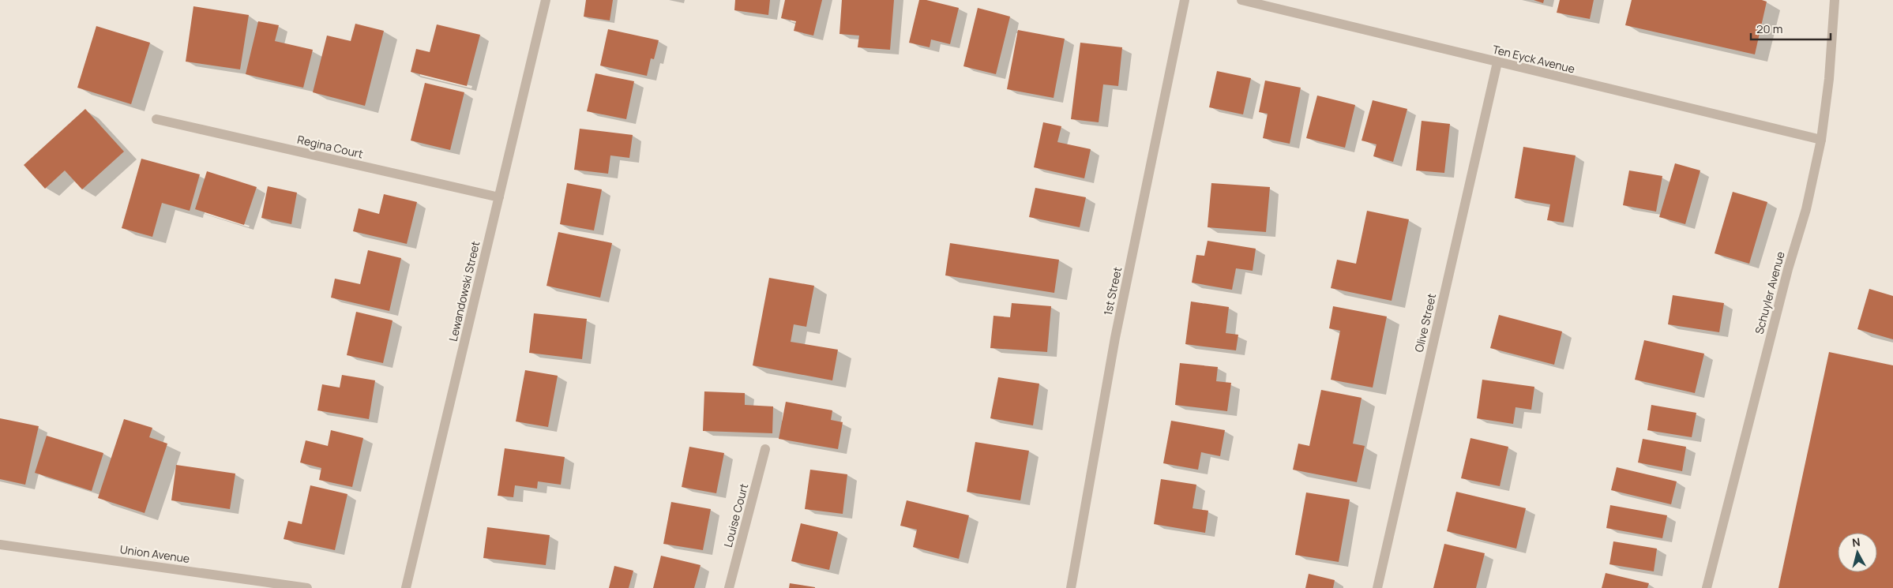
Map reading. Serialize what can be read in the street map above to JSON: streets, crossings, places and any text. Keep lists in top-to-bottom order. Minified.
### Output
{"streets":{"street":["Ten Eyck Avenue","Regina Court","Lewandowski Street","1st Street","Schuyler Avenue","Olive Street","Louise Court","Union Avenue"]},"crossings":[["Ten Eyck Avenue","Schuyler Avenue"],["Ten Eyck Avenue","Olive Street"],["Regina Court","Lewandowski Street"]],"scale_bar":"20 m","north":"top"}
